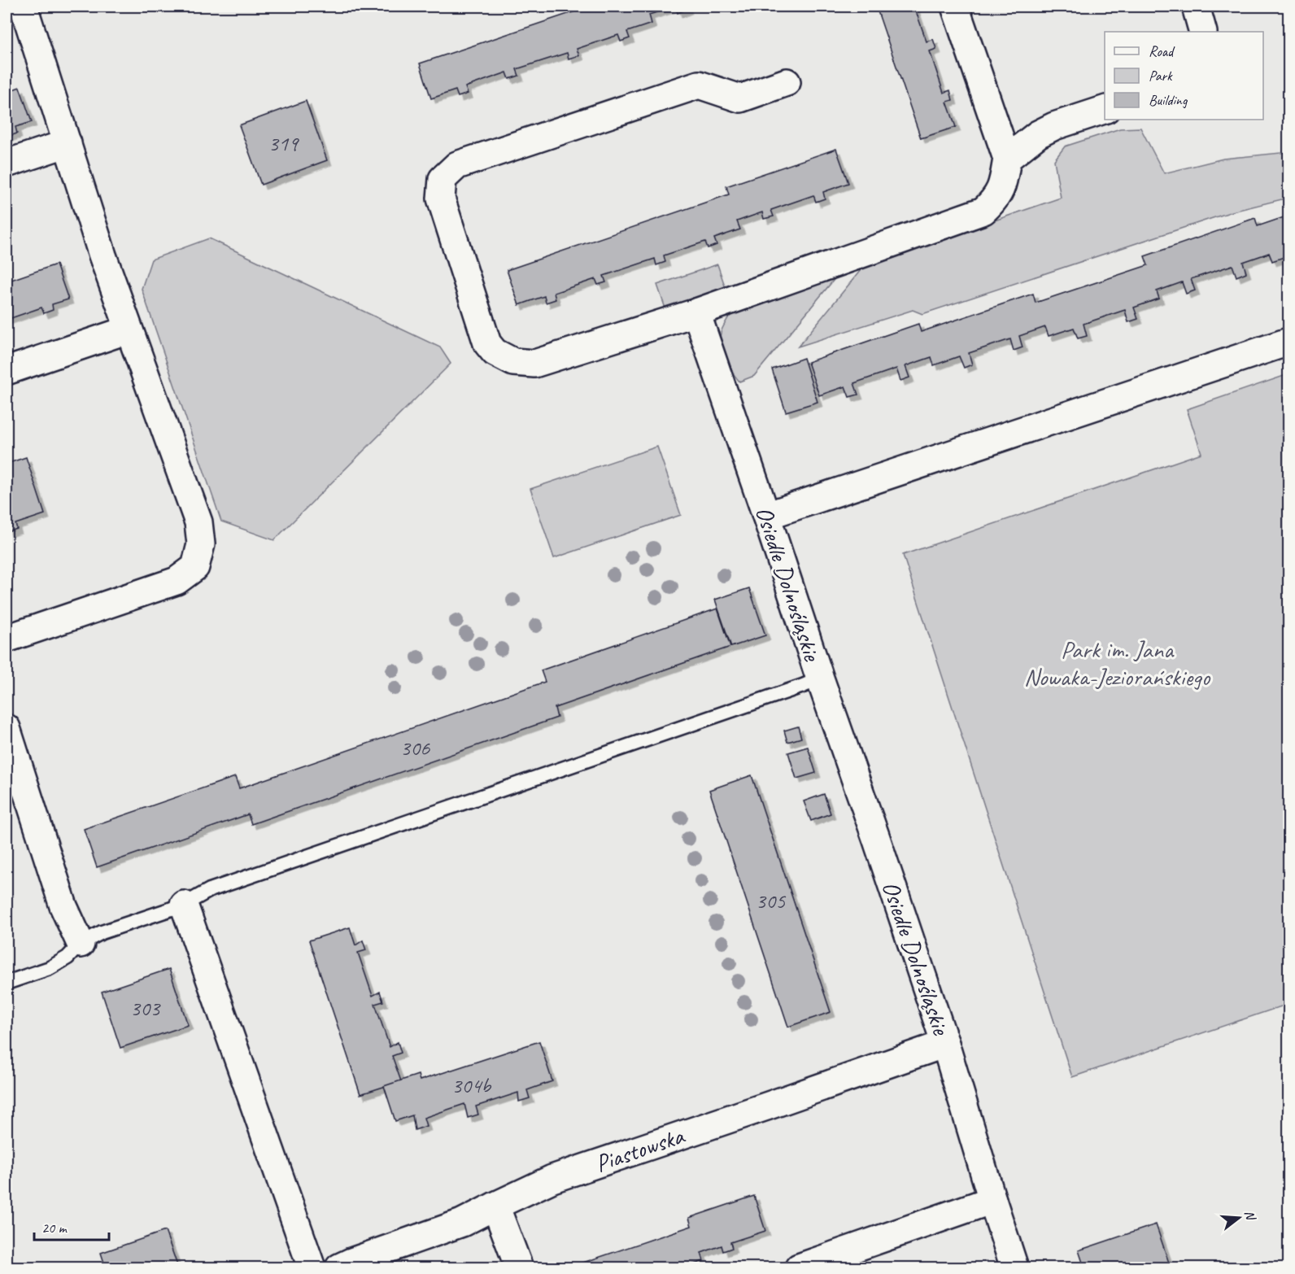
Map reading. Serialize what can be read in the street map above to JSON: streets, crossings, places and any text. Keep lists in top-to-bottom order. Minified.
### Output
{"streets":{"street":["Osiedle Dolnośląskie","Piastowska"]},"crossings":[["Osiedle Dolnośląskie","Piastowska"]],"parks":["Park im. Jana Nowaka-Jeziorańskiego"],"house_numbers":["319","306","305","303","304b"],"legend":["Road","Park","Building"],"scale_bar":"20 m","north":"right"}
